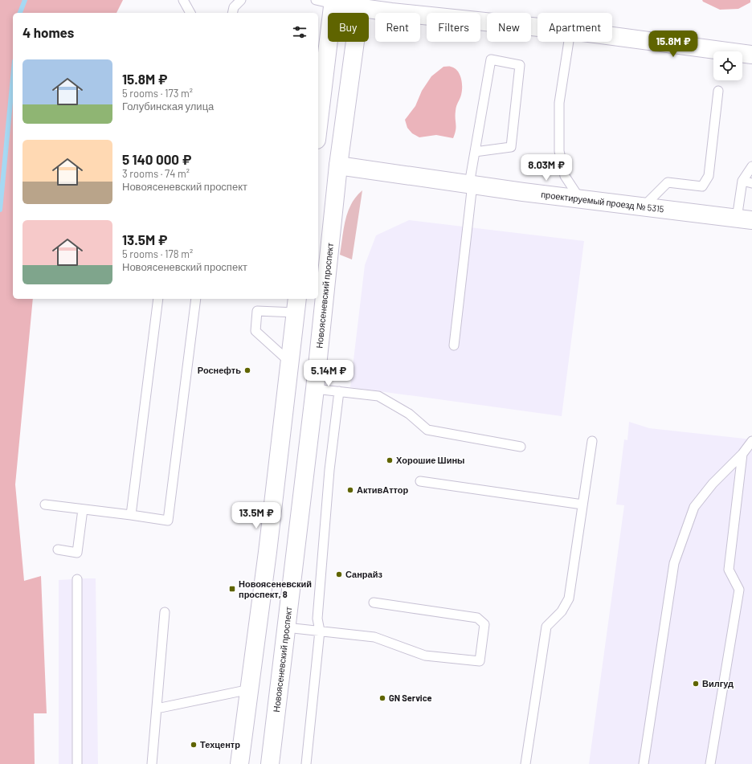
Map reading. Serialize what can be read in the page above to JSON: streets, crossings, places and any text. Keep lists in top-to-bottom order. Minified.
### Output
{"streets":{"main road":["проектируемый проезд № 5315","Новоясеневский проспект"]},"crossings":[["проектируемый проезд № 5315","Новоясеневский проспект"]],"places":{"other":["Роснефть","Хорошие Шины","АктивАттор","Санрайз","Вилгуд","GN Service","Техцентр"],"transit":["Новоясеневский проспект, 8"]},"page":{"chip":["Buy","Rent","Filters","New","Apartment"],"heading":"4 homes","price":["15.8M ₽","8.03M ₽","5.14M ₽","13.5M ₽"],"list":[{"name":"15.8M ₽","note":"5 rooms · 173 m² · Голубинская улица"},{"name":"5 140 000 ₽","note":"3 rooms · 74 m² · Новоясеневский проспект"},{"name":"13.5M ₽","note":"5 rooms · 178 m² · Новоясеневский проспект"}]}}
